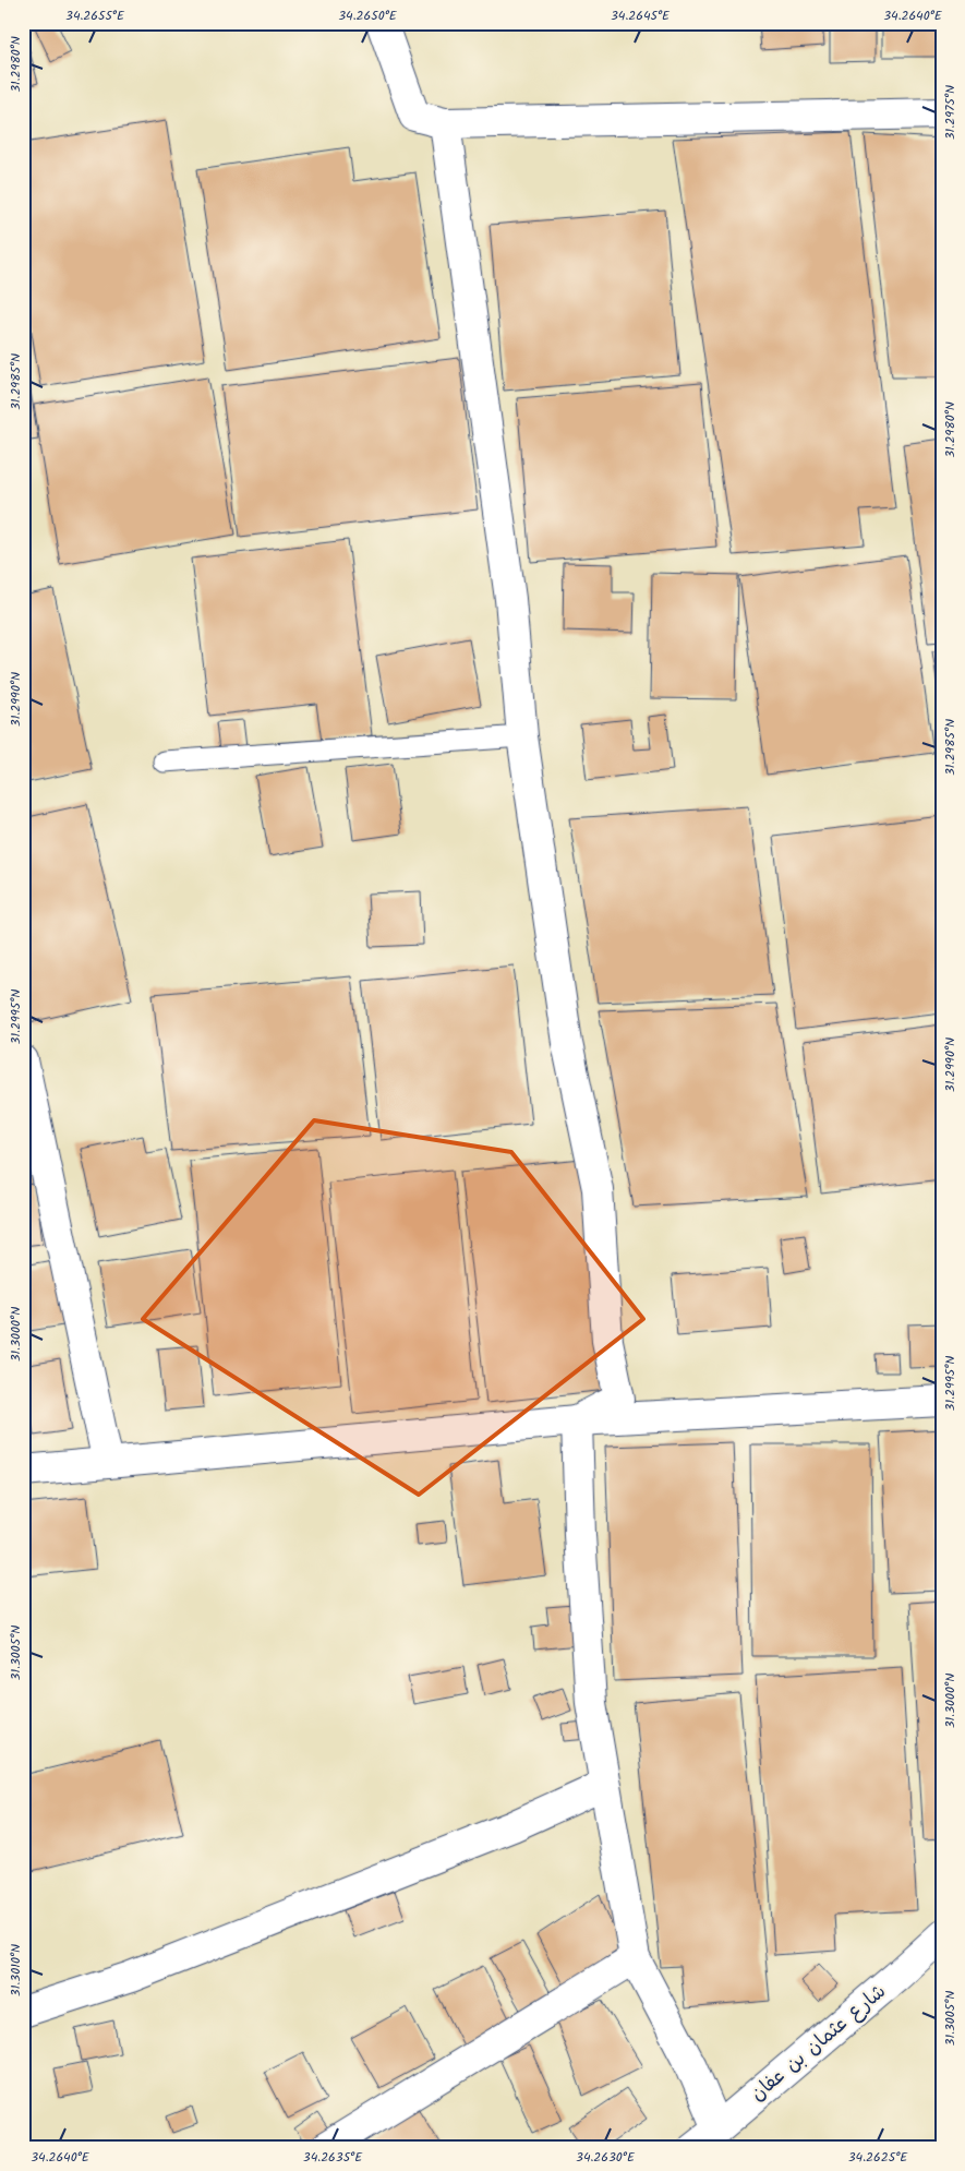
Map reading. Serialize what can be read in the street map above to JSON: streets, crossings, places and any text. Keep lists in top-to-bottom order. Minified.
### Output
{"streets":{"street":["شارع عثمان بن عفان"]},"coordinates":["34.2655°E","34.2650°E","34.2645°E","34.2640°E","31.2980°N","31.2975°N","31.2985°N","31.2990°N","31.2995°N","31.3000°N","31.3005°N","31.3010°N","34.2635°E","34.2630°E","34.2625°E"]}
